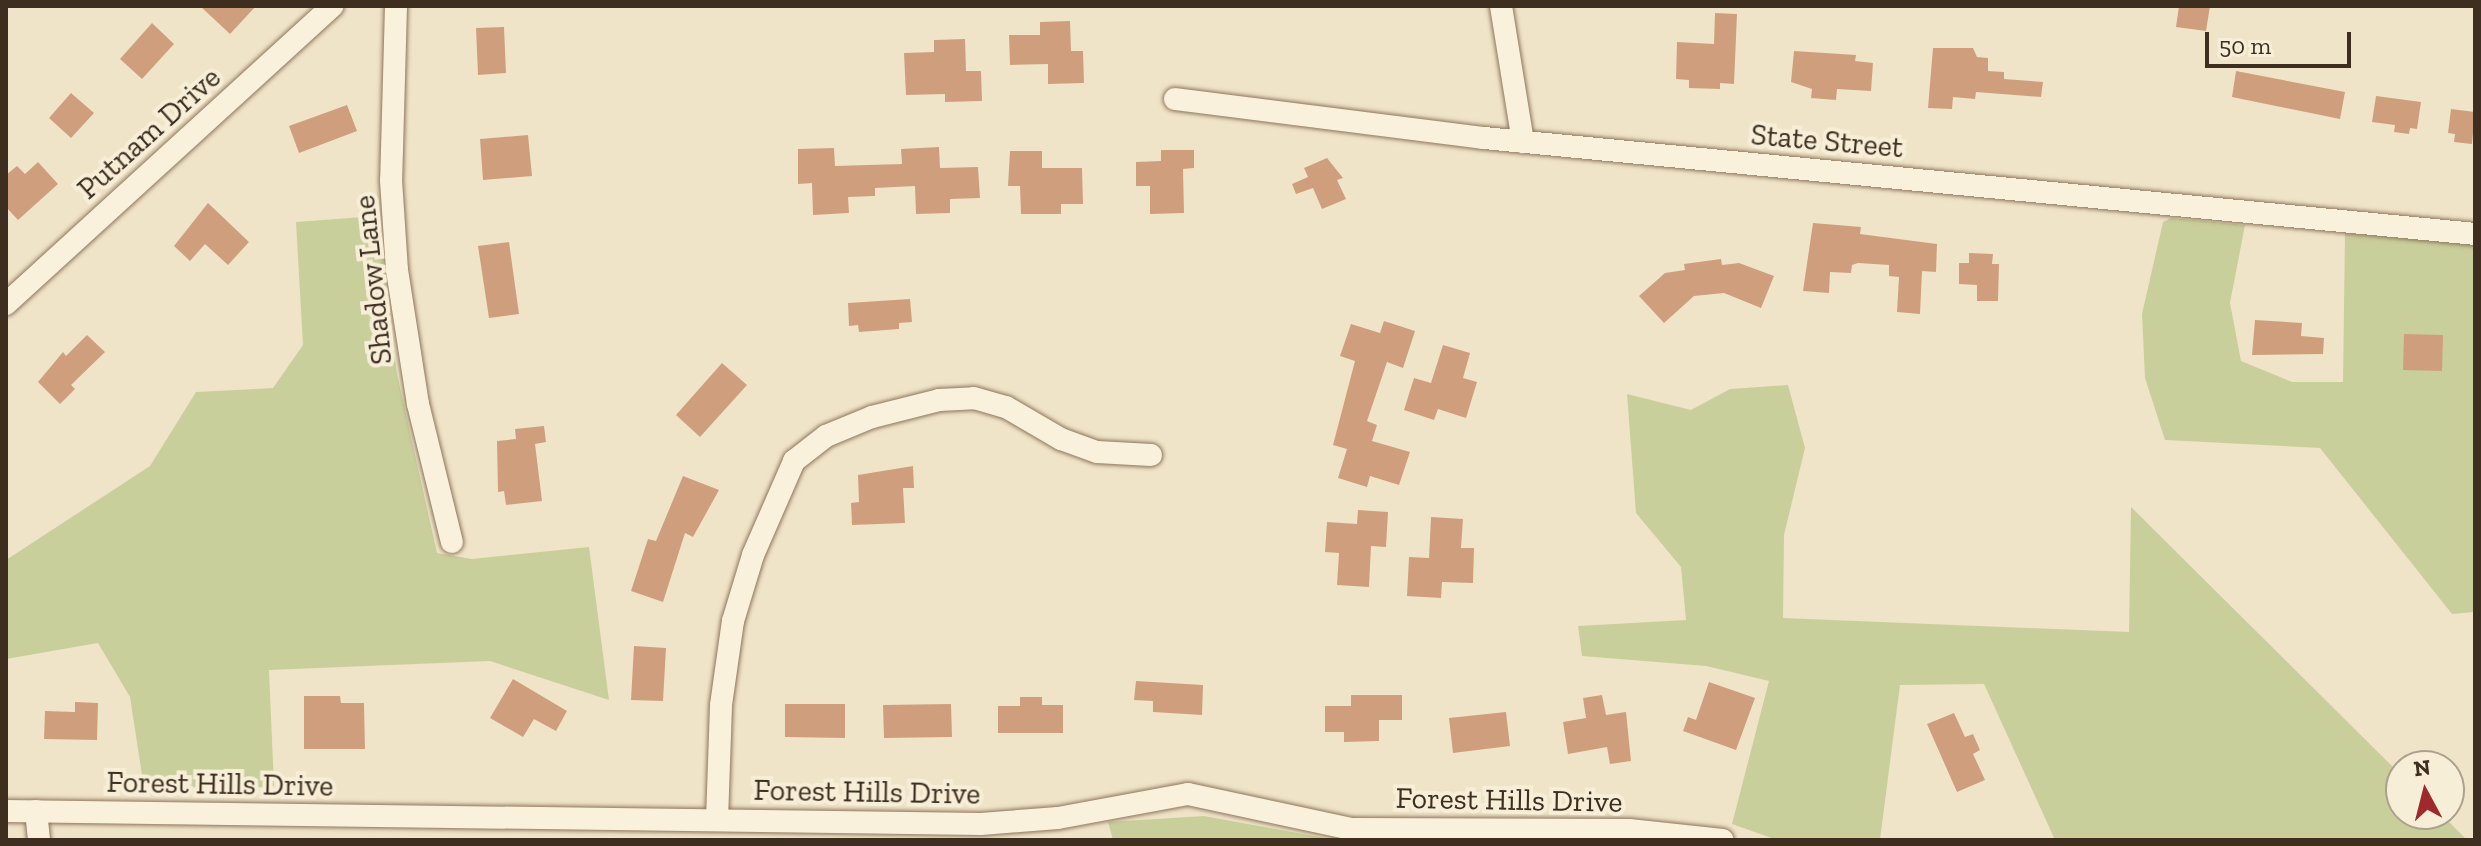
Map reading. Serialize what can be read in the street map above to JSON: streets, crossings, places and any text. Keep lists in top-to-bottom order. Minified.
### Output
{"streets":{"street":["Putnam Drive","State Street","Shadow Lane","Forest Hills Drive"]},"scale_bar":"50 m","north":"top"}
